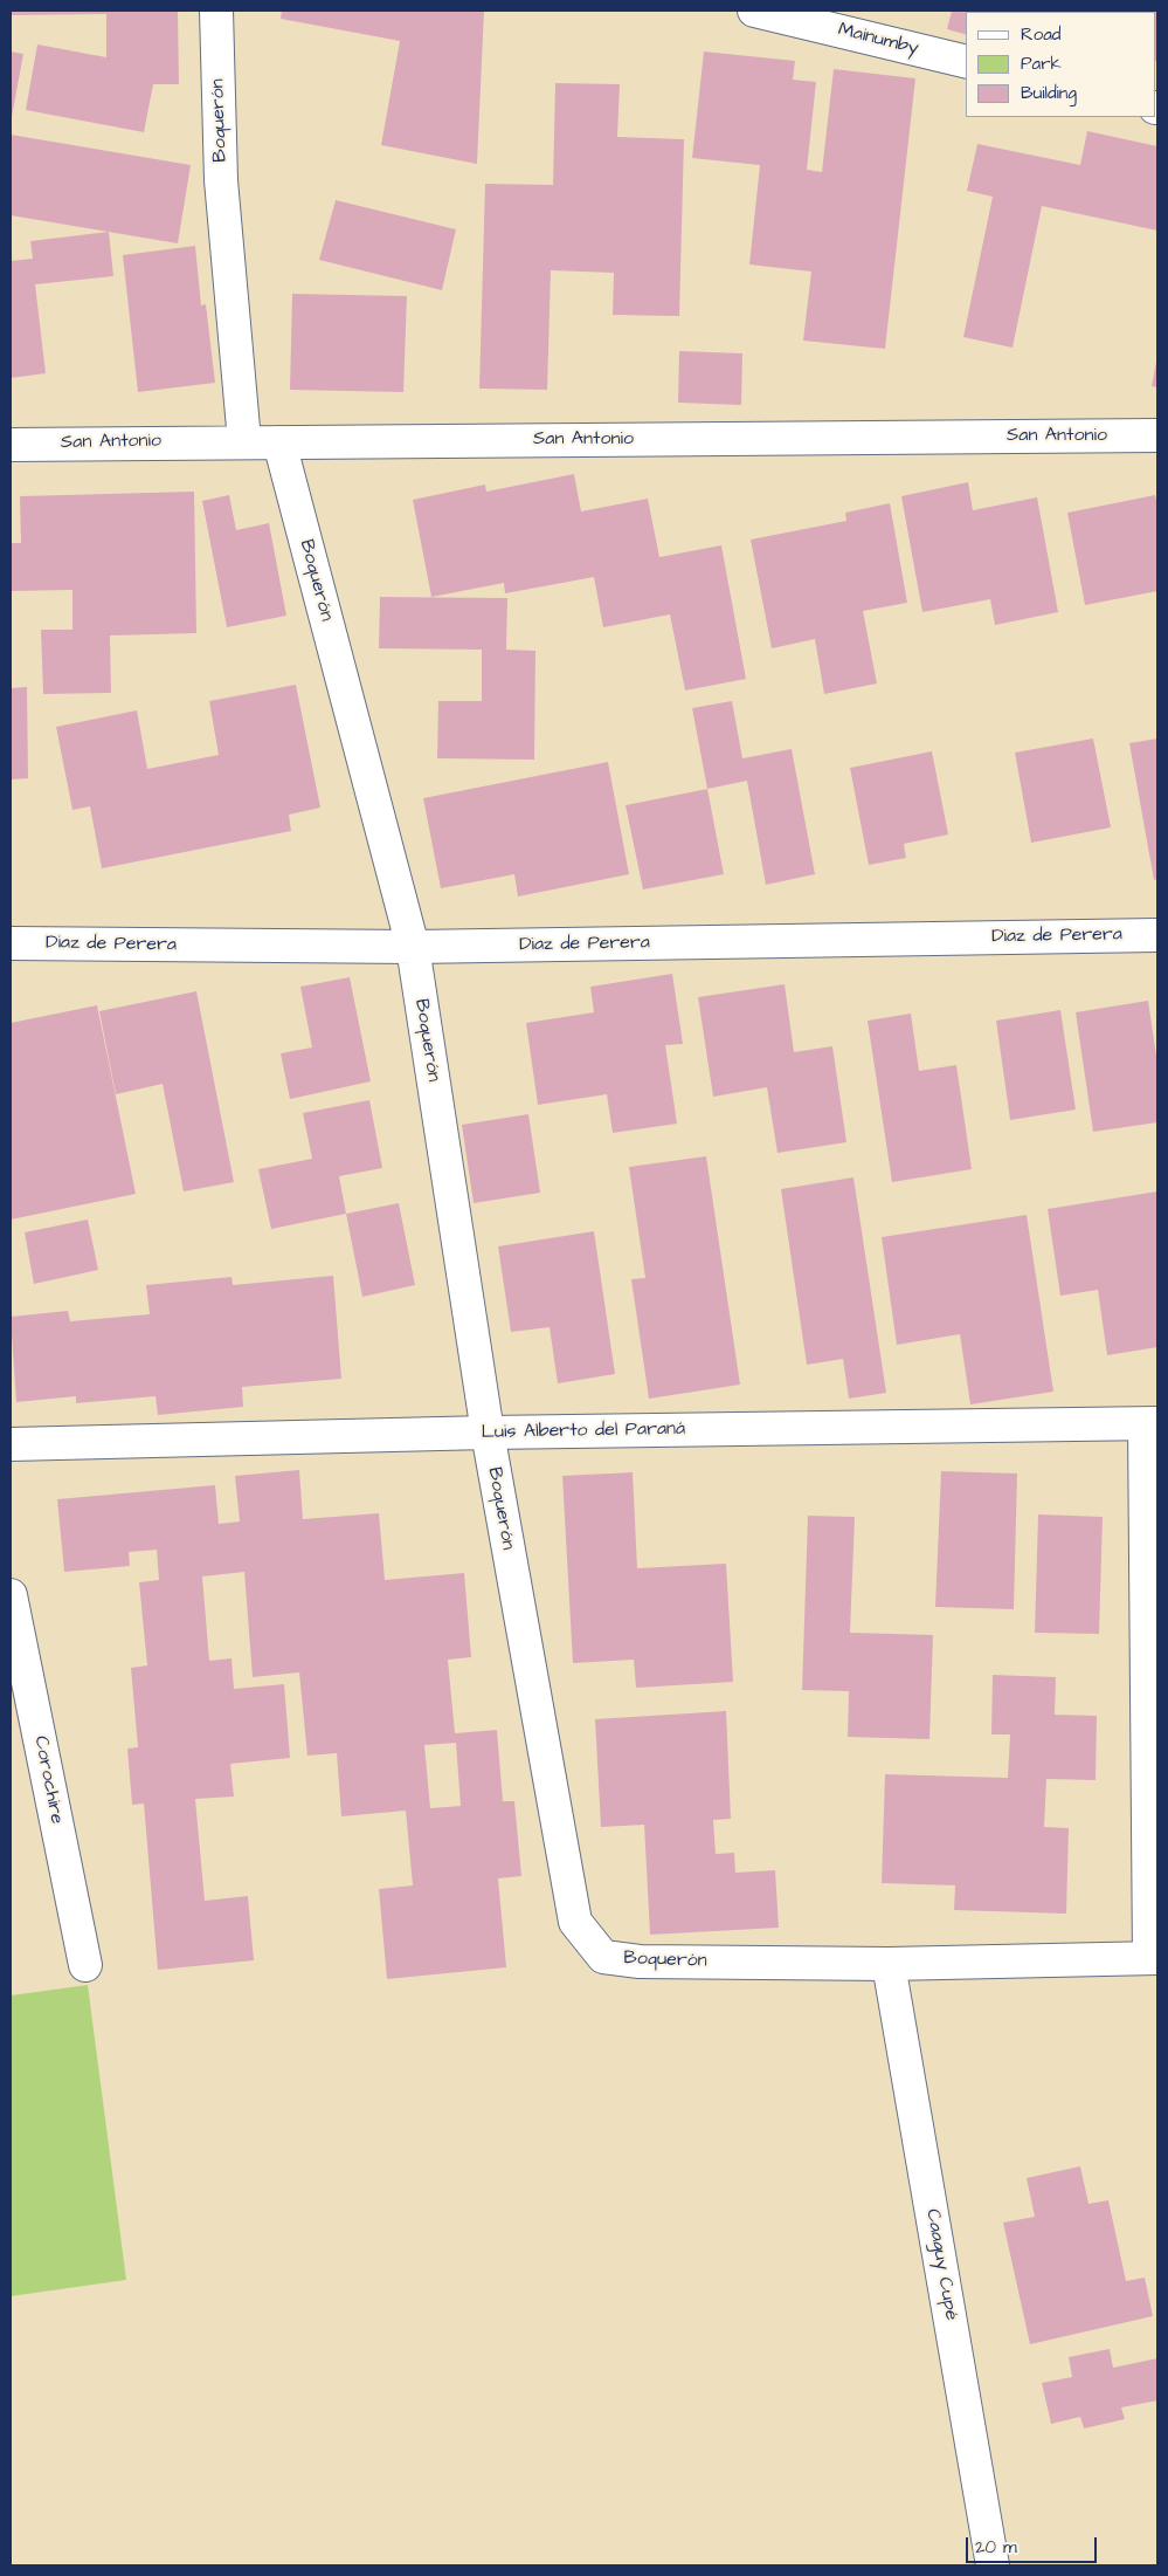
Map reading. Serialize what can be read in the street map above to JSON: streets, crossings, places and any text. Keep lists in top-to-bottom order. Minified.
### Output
{"streets":{"street":["Mainumby","Boquerón","San Antonio","Diaz de Perera","Luis Alberto del Paraná","Corochire","Caaguy Cupé"]},"crossings":[["Boquerón","San Antonio"],["Boquerón","Diaz de Perera"],["Boquerón","Luis Alberto del Paraná"],["Boquerón","Caaguy Cupé"]],"legend":["Road","Park","Building"],"scale_bar":"20 m"}
